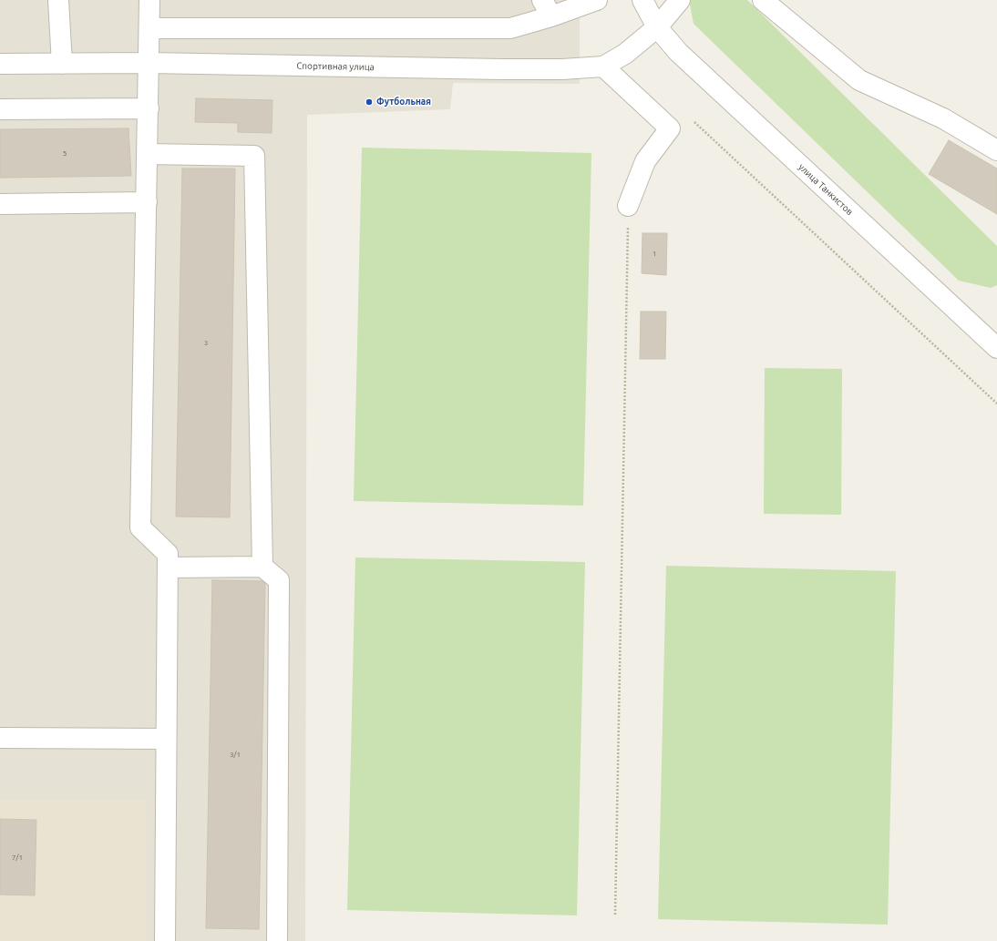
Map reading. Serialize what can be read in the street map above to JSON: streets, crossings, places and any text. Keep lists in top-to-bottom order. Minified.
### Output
{"streets":{"street":["Спортивная улица","улица Танкистов"]},"crossings":[["Спортивная улица","улица Танкистов"]],"places":["Футбольная"],"house_numbers":["5","1","3","3/1","7/1"]}
